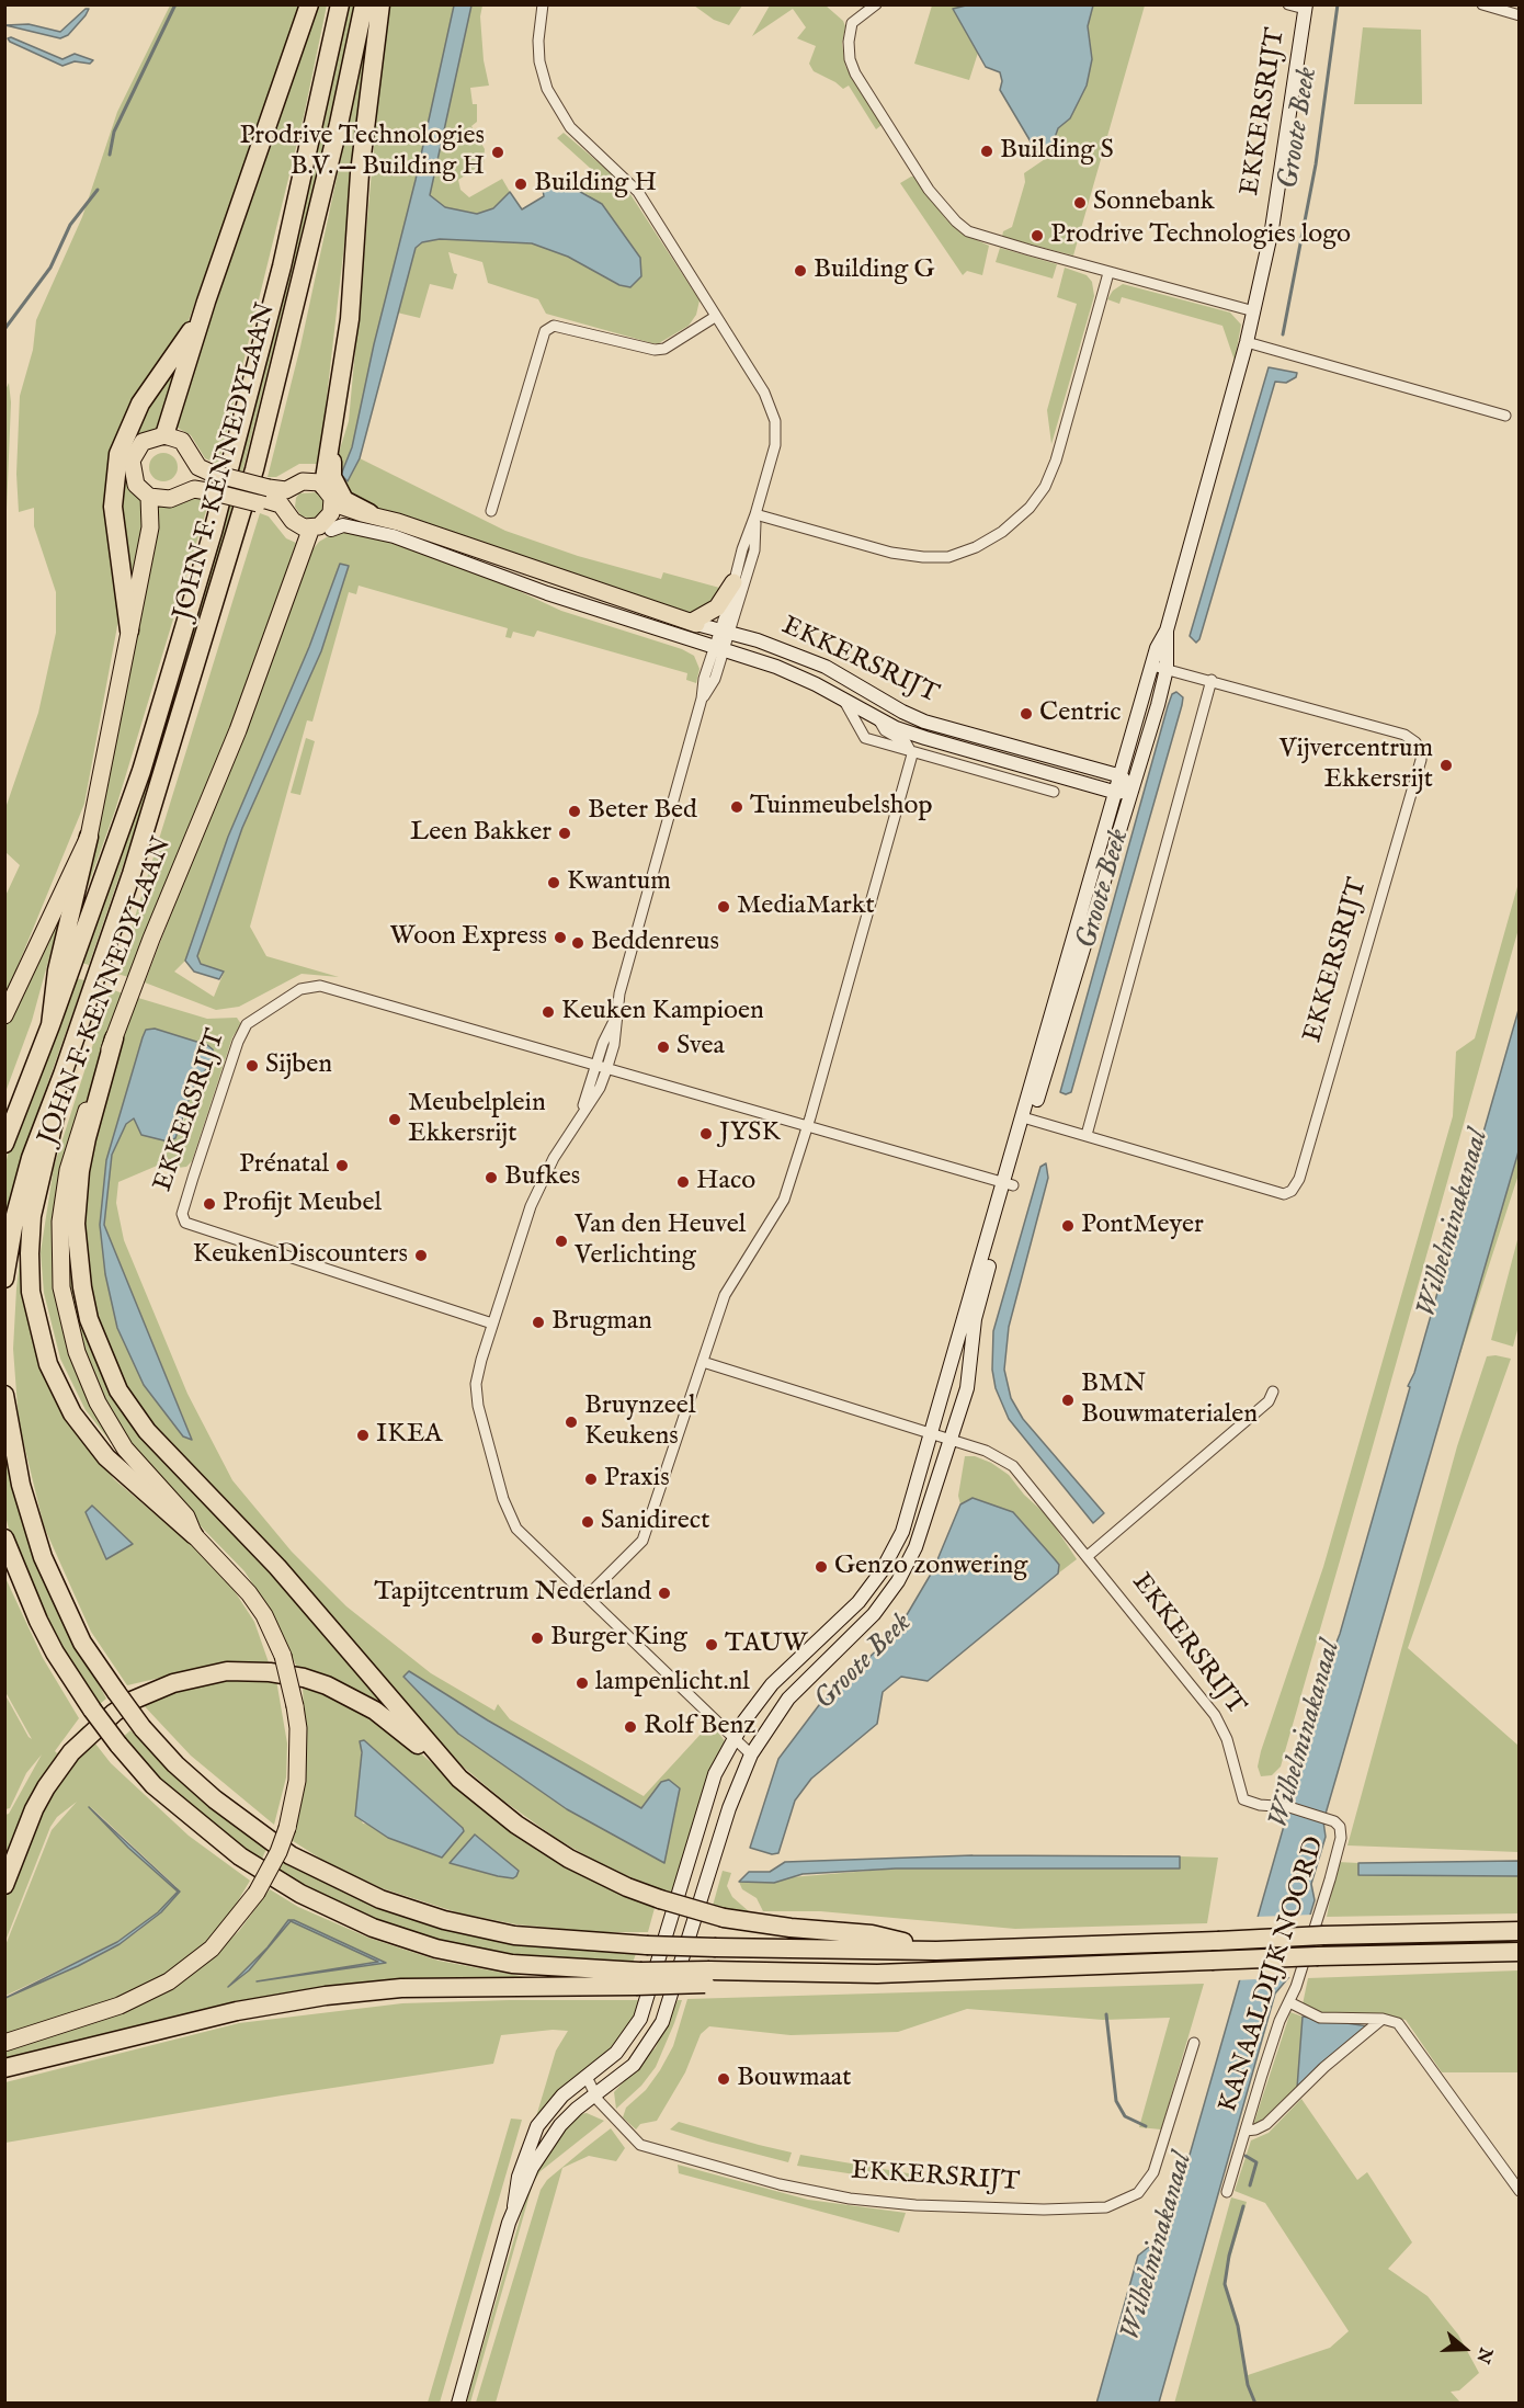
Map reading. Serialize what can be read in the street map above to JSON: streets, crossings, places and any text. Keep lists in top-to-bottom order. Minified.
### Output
{"streets":{"highway":["EKKERSRIJT","JOHN F. KENNEDYLAAN"],"street":["KANAALDIJK NOORD"]},"crossings":[["EKKERSRIJT","KANAALDIJK NOORD"]],"water":["Groote Beek","Wilhelminakanaal"],"places":["Building S","Prodrive Technologies B.V. — Building H","Building H","Sonnebank","Prodrive Technologies logo","Building G","Centric","Vijvercentrum Ekkersrijt","Tuinmeubelshop","Beter Bed","Leen Bakker","Kwantum","MediaMarkt","Woon Express","Beddenreus","Keuken Kampioen","Svea","Sijben","Meubelplein Ekkersrijt","JYSK","Prénatal","Bufkes","Haco","Profijt Meubel","PontMeyer","Van den Heuvel Verlichting","KeukenDiscounters","Brugman","BMN Bouwmaterialen","Bruynzeel Keukens","IKEA","Praxis","Sanidirect","Genzo zonwering","Tapijtcentrum Nederland","Burger King","TAUW","lampenlicht.nl","Rolf Benz","Bouwmaat"],"north":"right"}
